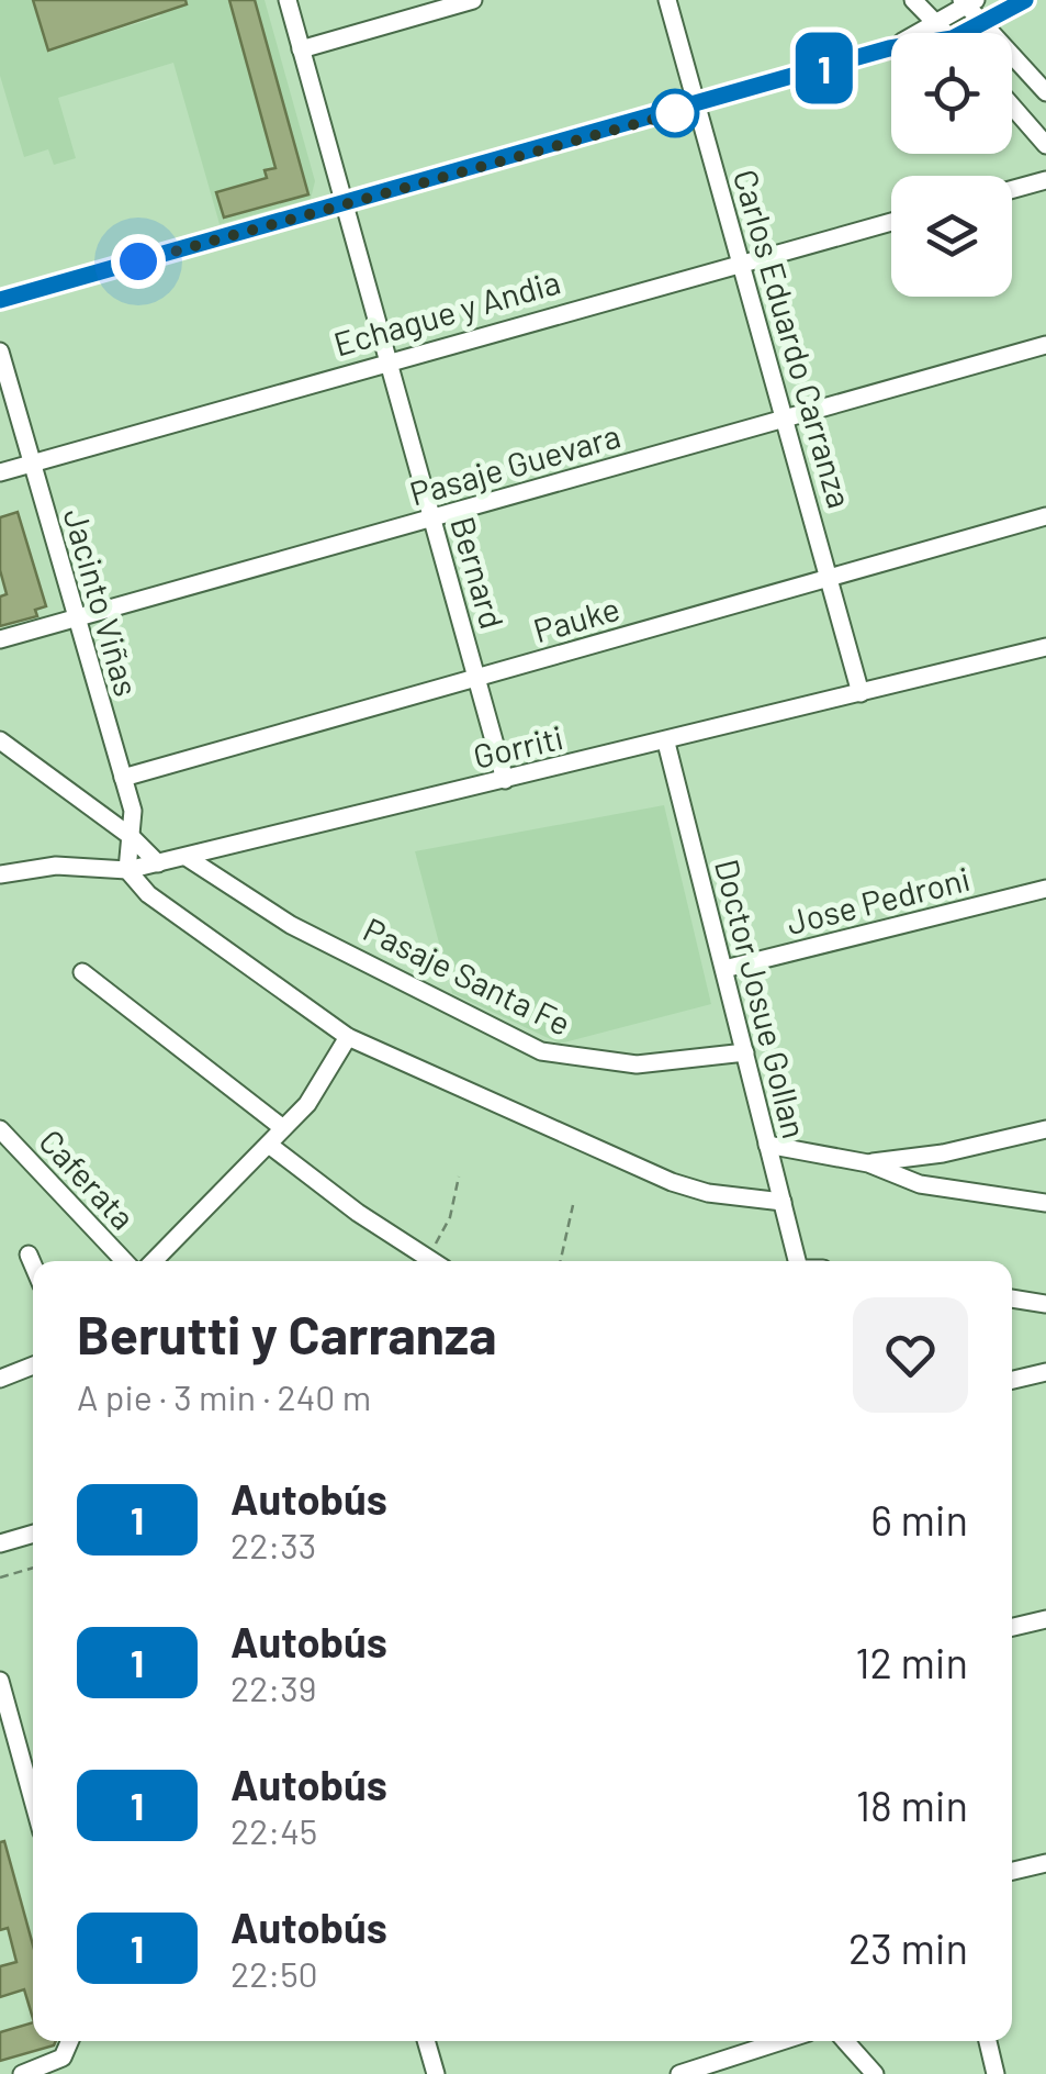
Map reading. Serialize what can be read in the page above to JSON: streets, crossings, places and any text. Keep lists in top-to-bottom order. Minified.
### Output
{"streets":{"street":["Echague y Andia","Carlos Eduardo Carranza","Pasaje Guevara","Bernard","Jacinto Viñas","Pauke","Gorriti","Jose Pedroni","Pasaje Santa Fe","Doctor Josue Gollan","Caferata"]},"crossings":[["Echague y Andia","Carlos Eduardo Carranza"],["Echague y Andia","Bernard"],["Echague y Andia","Jacinto Viñas"],["Carlos Eduardo Carranza","Pasaje Guevara"],["Carlos Eduardo Carranza","Pauke"],["Carlos Eduardo Carranza","Gorriti"],["Pasaje Guevara","Bernard"],["Pasaje Guevara","Jacinto Viñas"],["Bernard","Pauke"],["Bernard","Gorriti"],["Jacinto Viñas","Pauke"],["Jacinto Viñas","Gorriti"],["Gorriti","Pasaje Santa Fe"],["Gorriti","Doctor Josue Gollan"],["Jose Pedroni","Doctor Josue Gollan"],["Pasaje Santa Fe","Doctor Josue Gollan"]],"lines":["bus line 1"],"page":{"on_map":"1","heading":["Berutti y Carranza","A pie · 3 min · 240 m"],"list":[{"mark":"1","name":"Autobús","note":"22:33","value":"6 min"},{"mark":"1","name":"Autobús","note":"22:39","value":"12 min"},{"mark":"1","name":"Autobús","note":"22:45","value":"18 min"},{"mark":"1","name":"Autobús","note":"22:50","value":"23 min"}]}}
